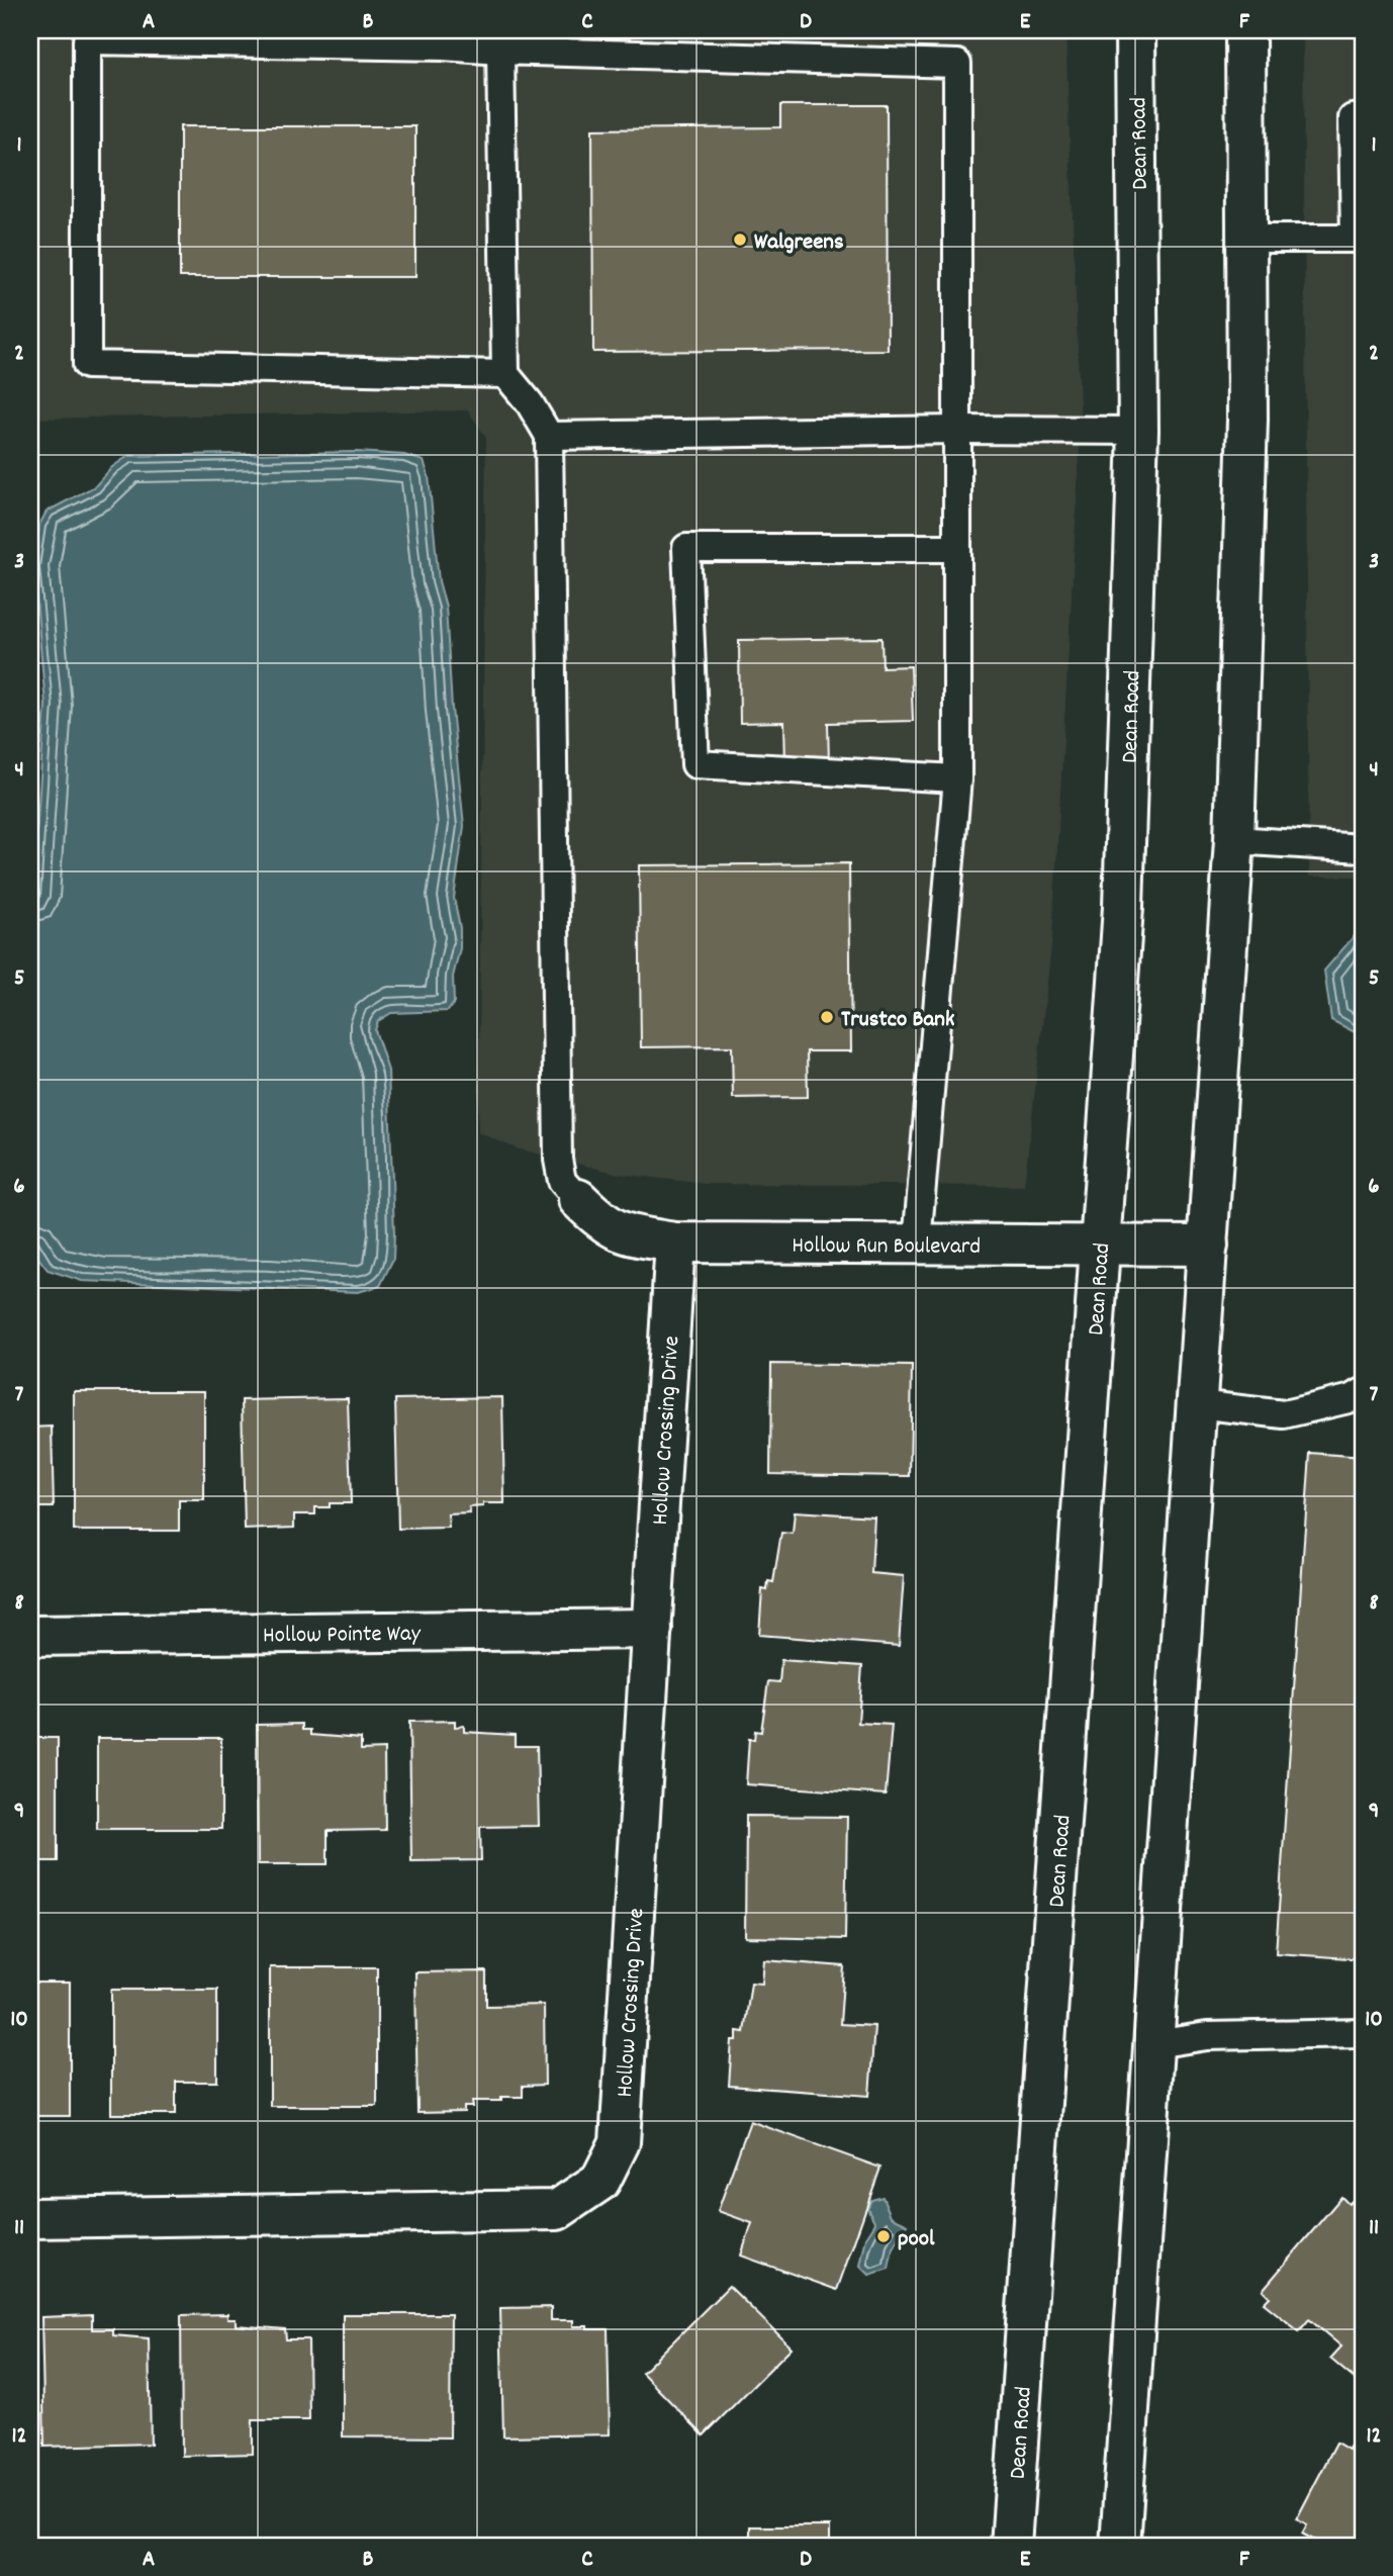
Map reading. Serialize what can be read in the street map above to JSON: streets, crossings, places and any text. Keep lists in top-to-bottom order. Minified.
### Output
{"streets":{"main road":["Dean Road","Hollow Run Boulevard","Hollow Crossing Drive","Hollow Pointe Way"]},"crossings":[["Dean Road","Hollow Run Boulevard"],["Hollow Run Boulevard","Hollow Crossing Drive"],["Hollow Crossing Drive","Hollow Pointe Way"]],"places":["Walgreens","Trustco Bank","pool"],"grid":{"columns":["A","B","C","D","E","F"],"rows":["1","2","3","4","5","6","7","8","9","10","11","12"]}}
